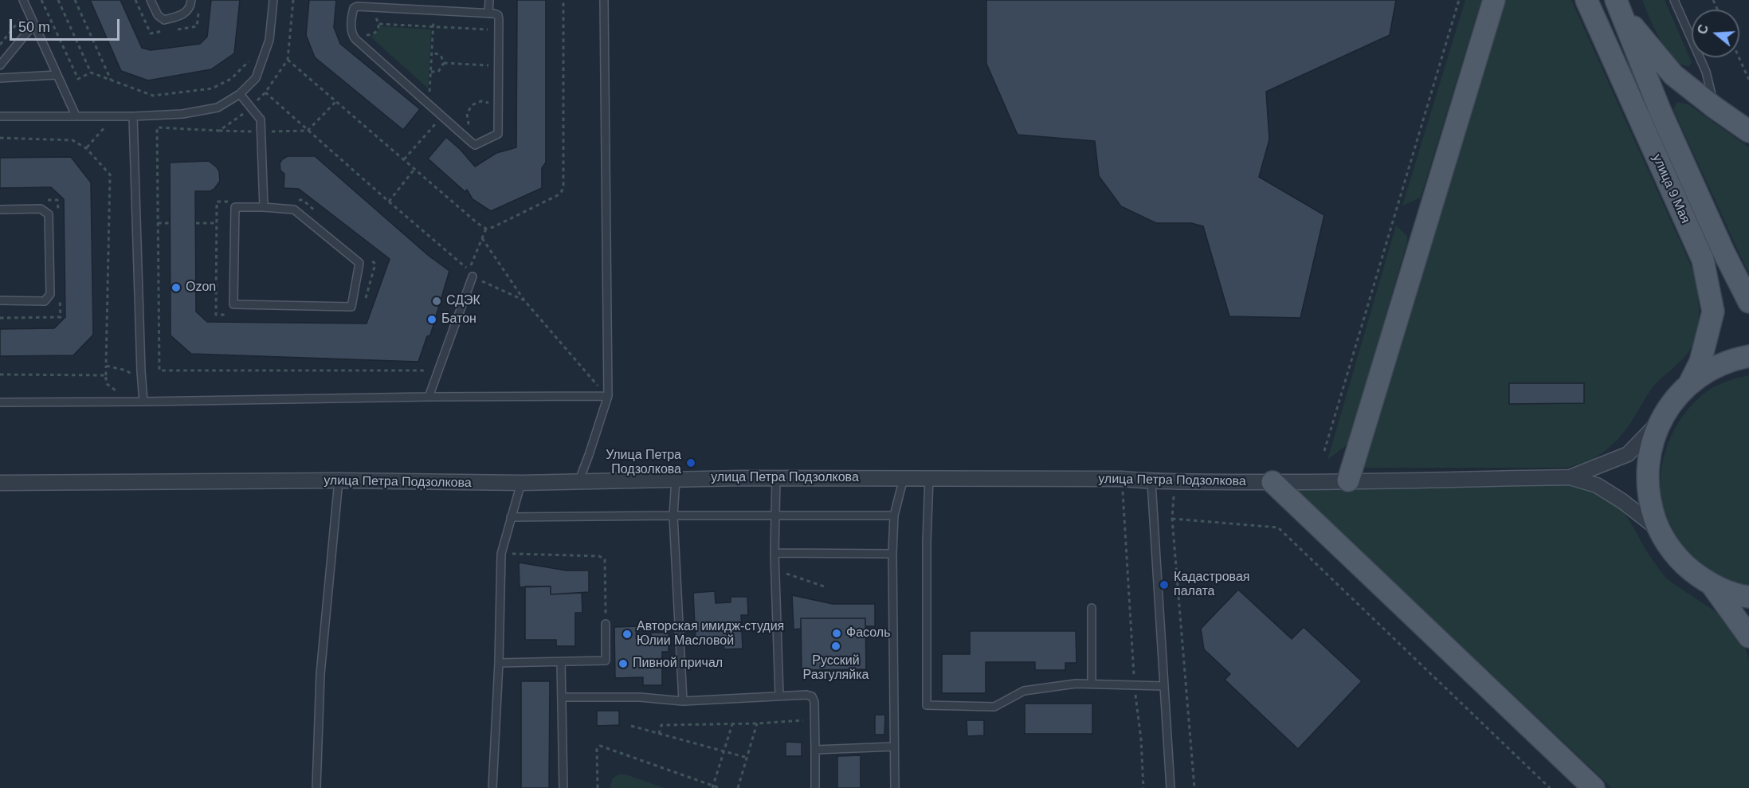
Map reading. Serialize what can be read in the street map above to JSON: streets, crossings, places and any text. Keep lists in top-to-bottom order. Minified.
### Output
{"streets":{"main road":["улица 9 Мая"],"street":["улица Петра Подзолкова"]},"places":["Ozon","СДЭК","Батон","Улица Петра Подзолкова","Кадастровая палата","Фасоль","Авторская имидж-студия Юлии Масловой","Русский Разгуляйка","Пивной причал"],"scale_bar":"50 m","north":"left"}
